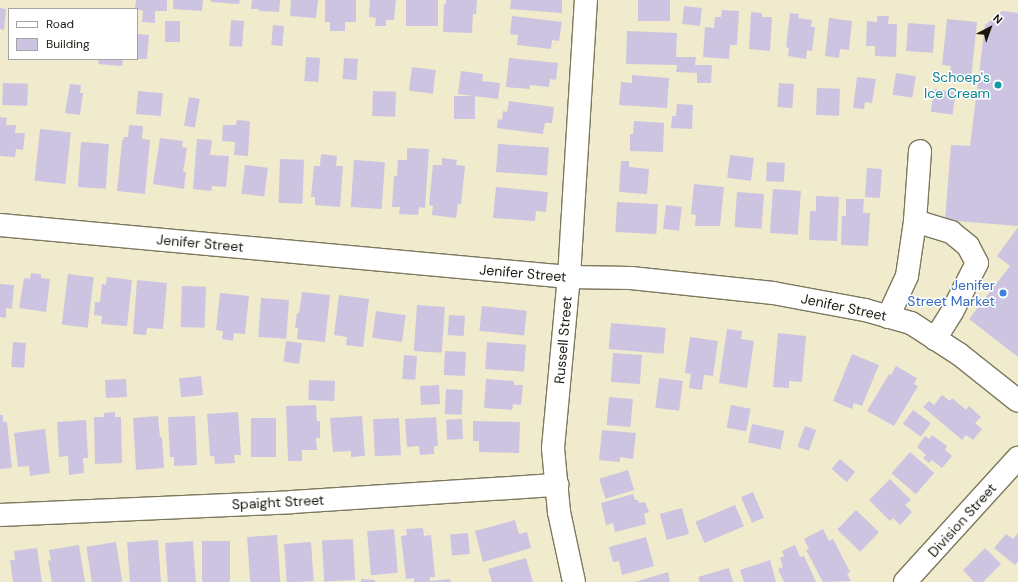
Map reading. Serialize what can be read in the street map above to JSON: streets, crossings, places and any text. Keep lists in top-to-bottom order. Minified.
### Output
{"streets":{"street":["Jenifer Street","Russell Street","Spaight Street","Division Street"]},"crossings":[["Jenifer Street","Russell Street"],["Russell Street","Spaight Street"]],"places":["Schoep's Ice Cream","Jenifer Street Market"],"legend":["Road","Building"],"north":"top right"}
